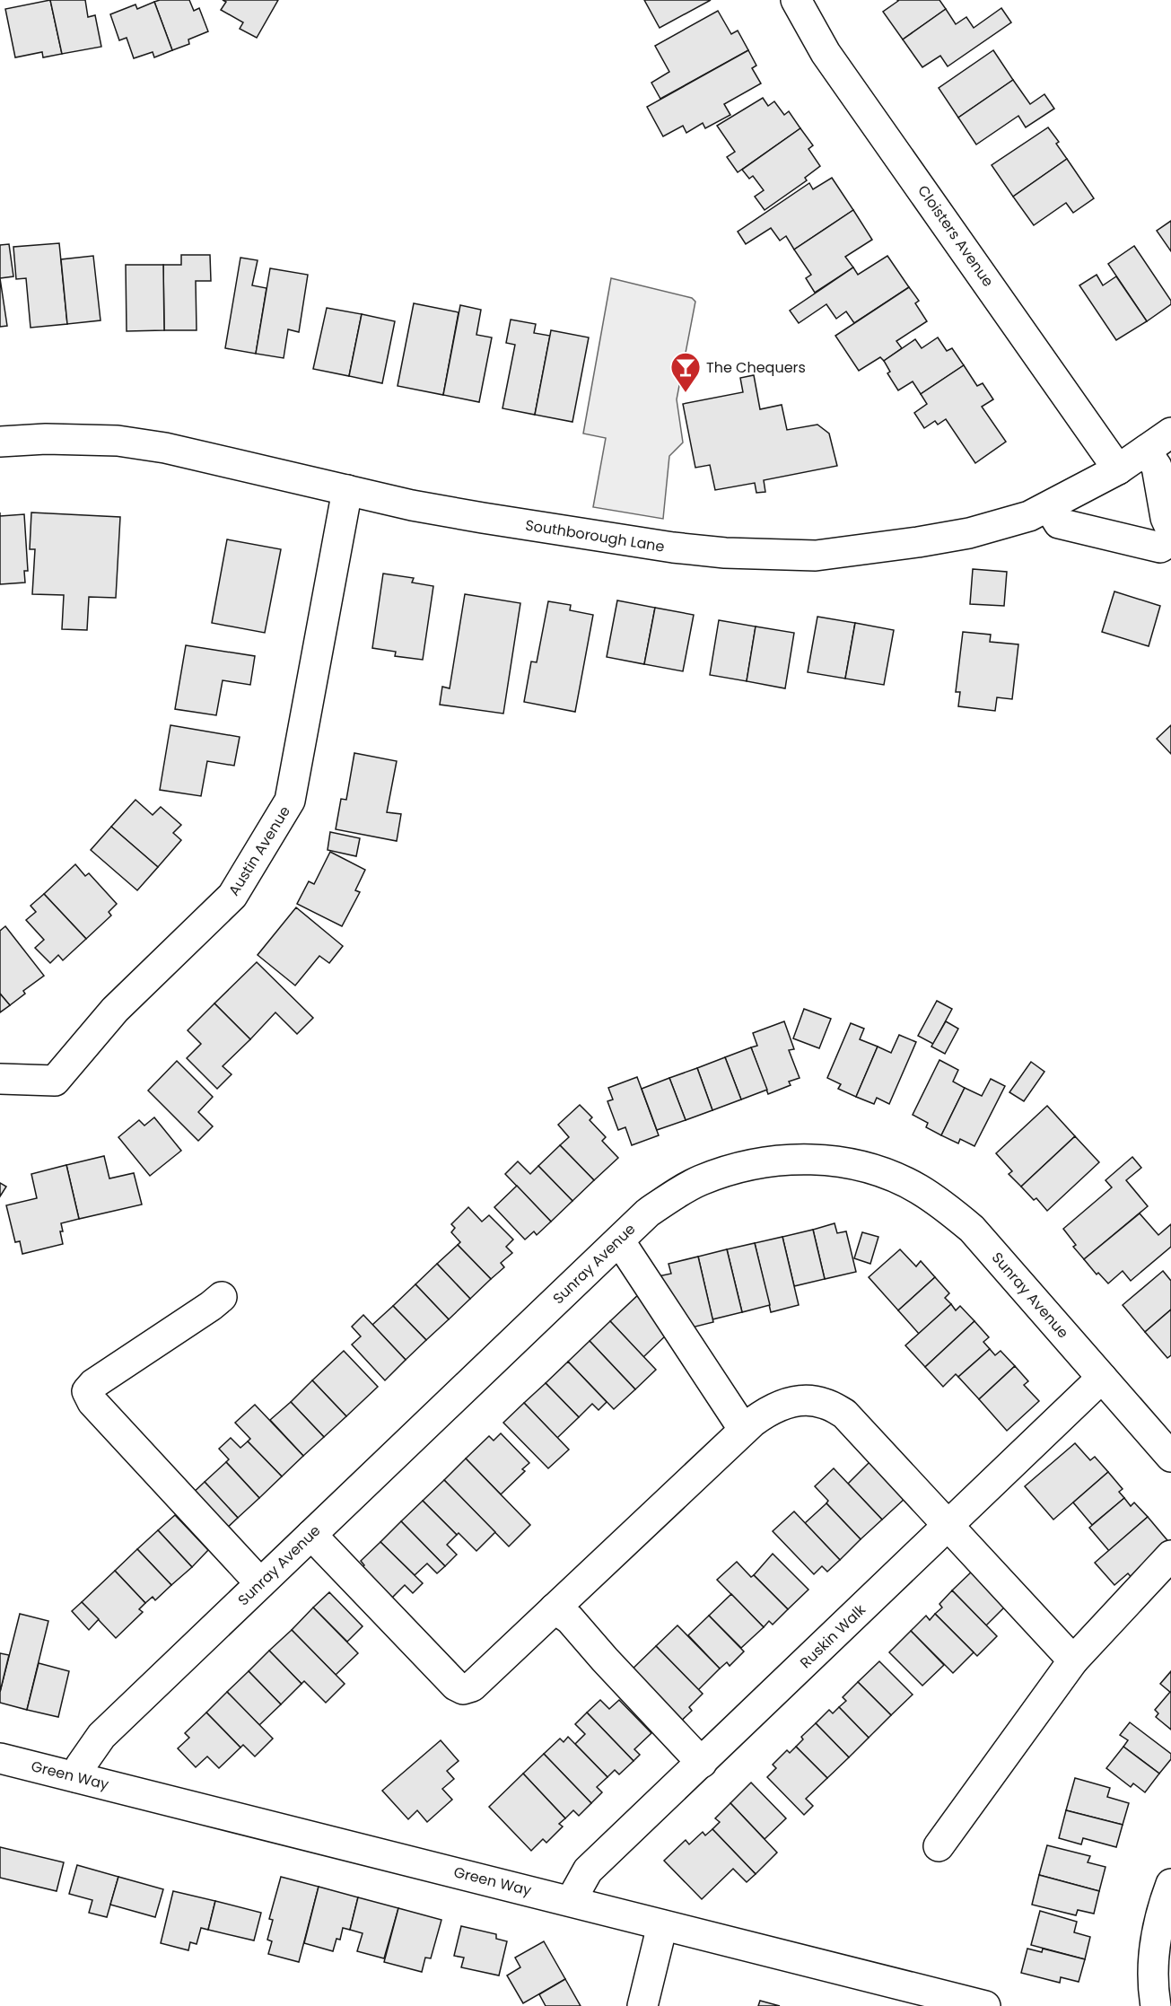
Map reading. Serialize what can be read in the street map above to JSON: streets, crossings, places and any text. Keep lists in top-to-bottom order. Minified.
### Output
{"streets":{"street":["Cloisters Avenue","Southborough Lane","Austin Avenue","Sunray Avenue","Ruskin Walk","Green Way"]},"crossings":[["Cloisters Avenue","Southborough Lane"],["Southborough Lane","Austin Avenue"],["Sunray Avenue","Ruskin Walk"],["Sunray Avenue","Green Way"],["Ruskin Walk","Green Way"]],"places":{"bar":["The Chequers"]}}
